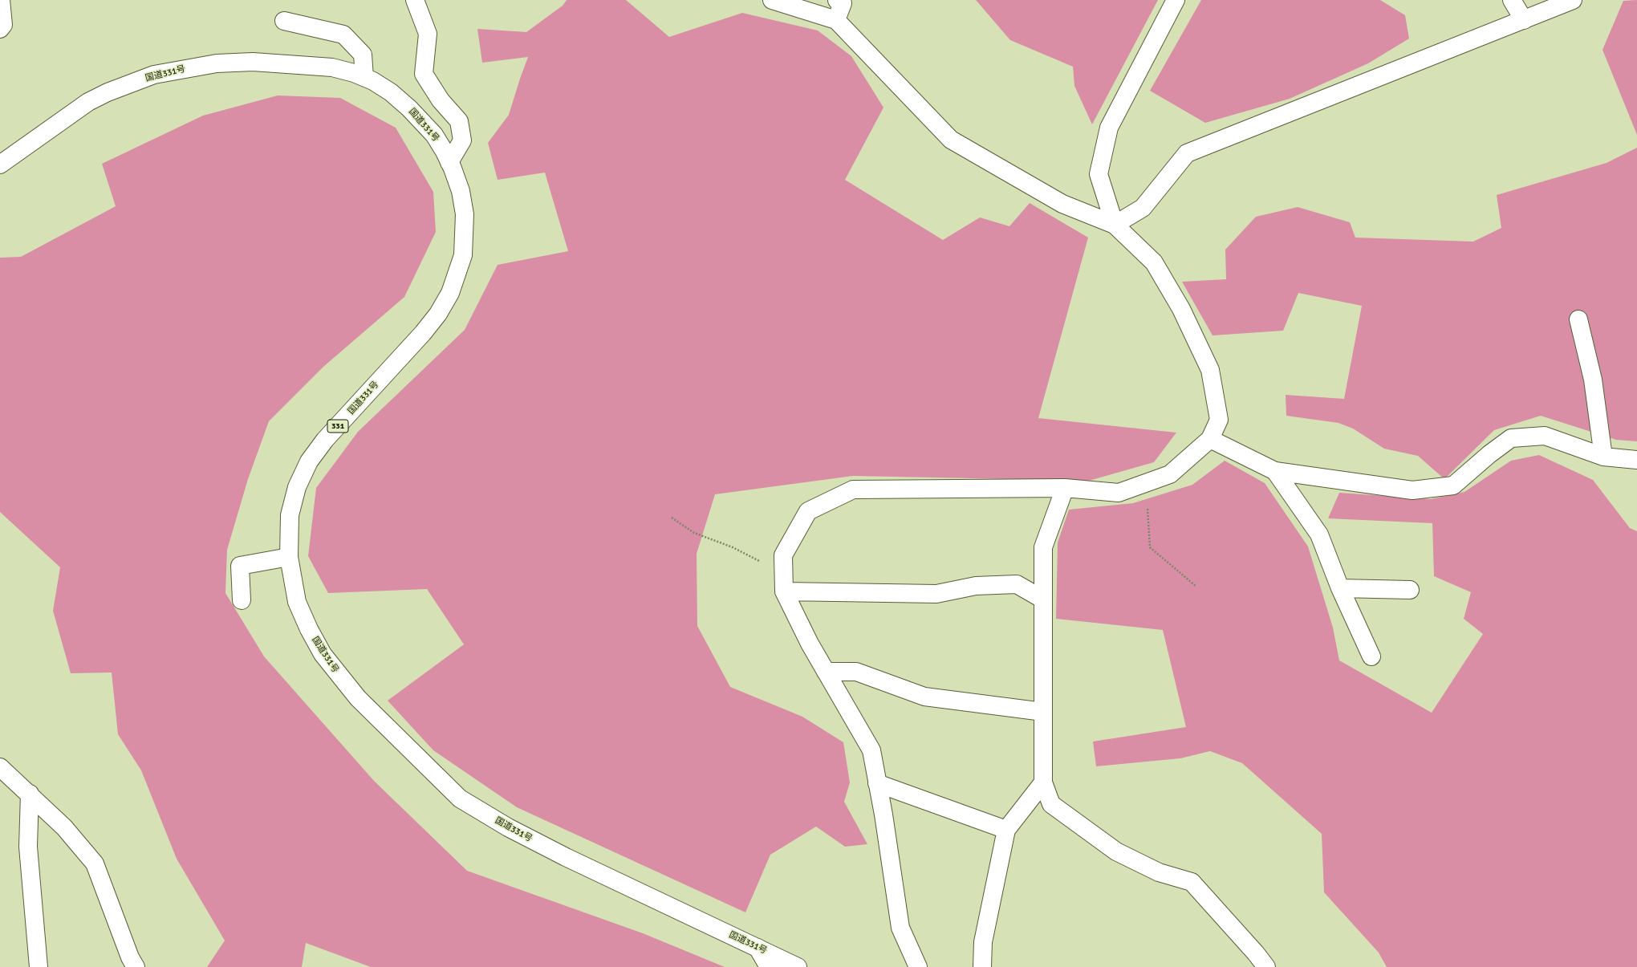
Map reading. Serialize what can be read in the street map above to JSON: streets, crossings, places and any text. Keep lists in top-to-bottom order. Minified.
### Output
{"streets":{"main road":["国道331号","331"]}}
